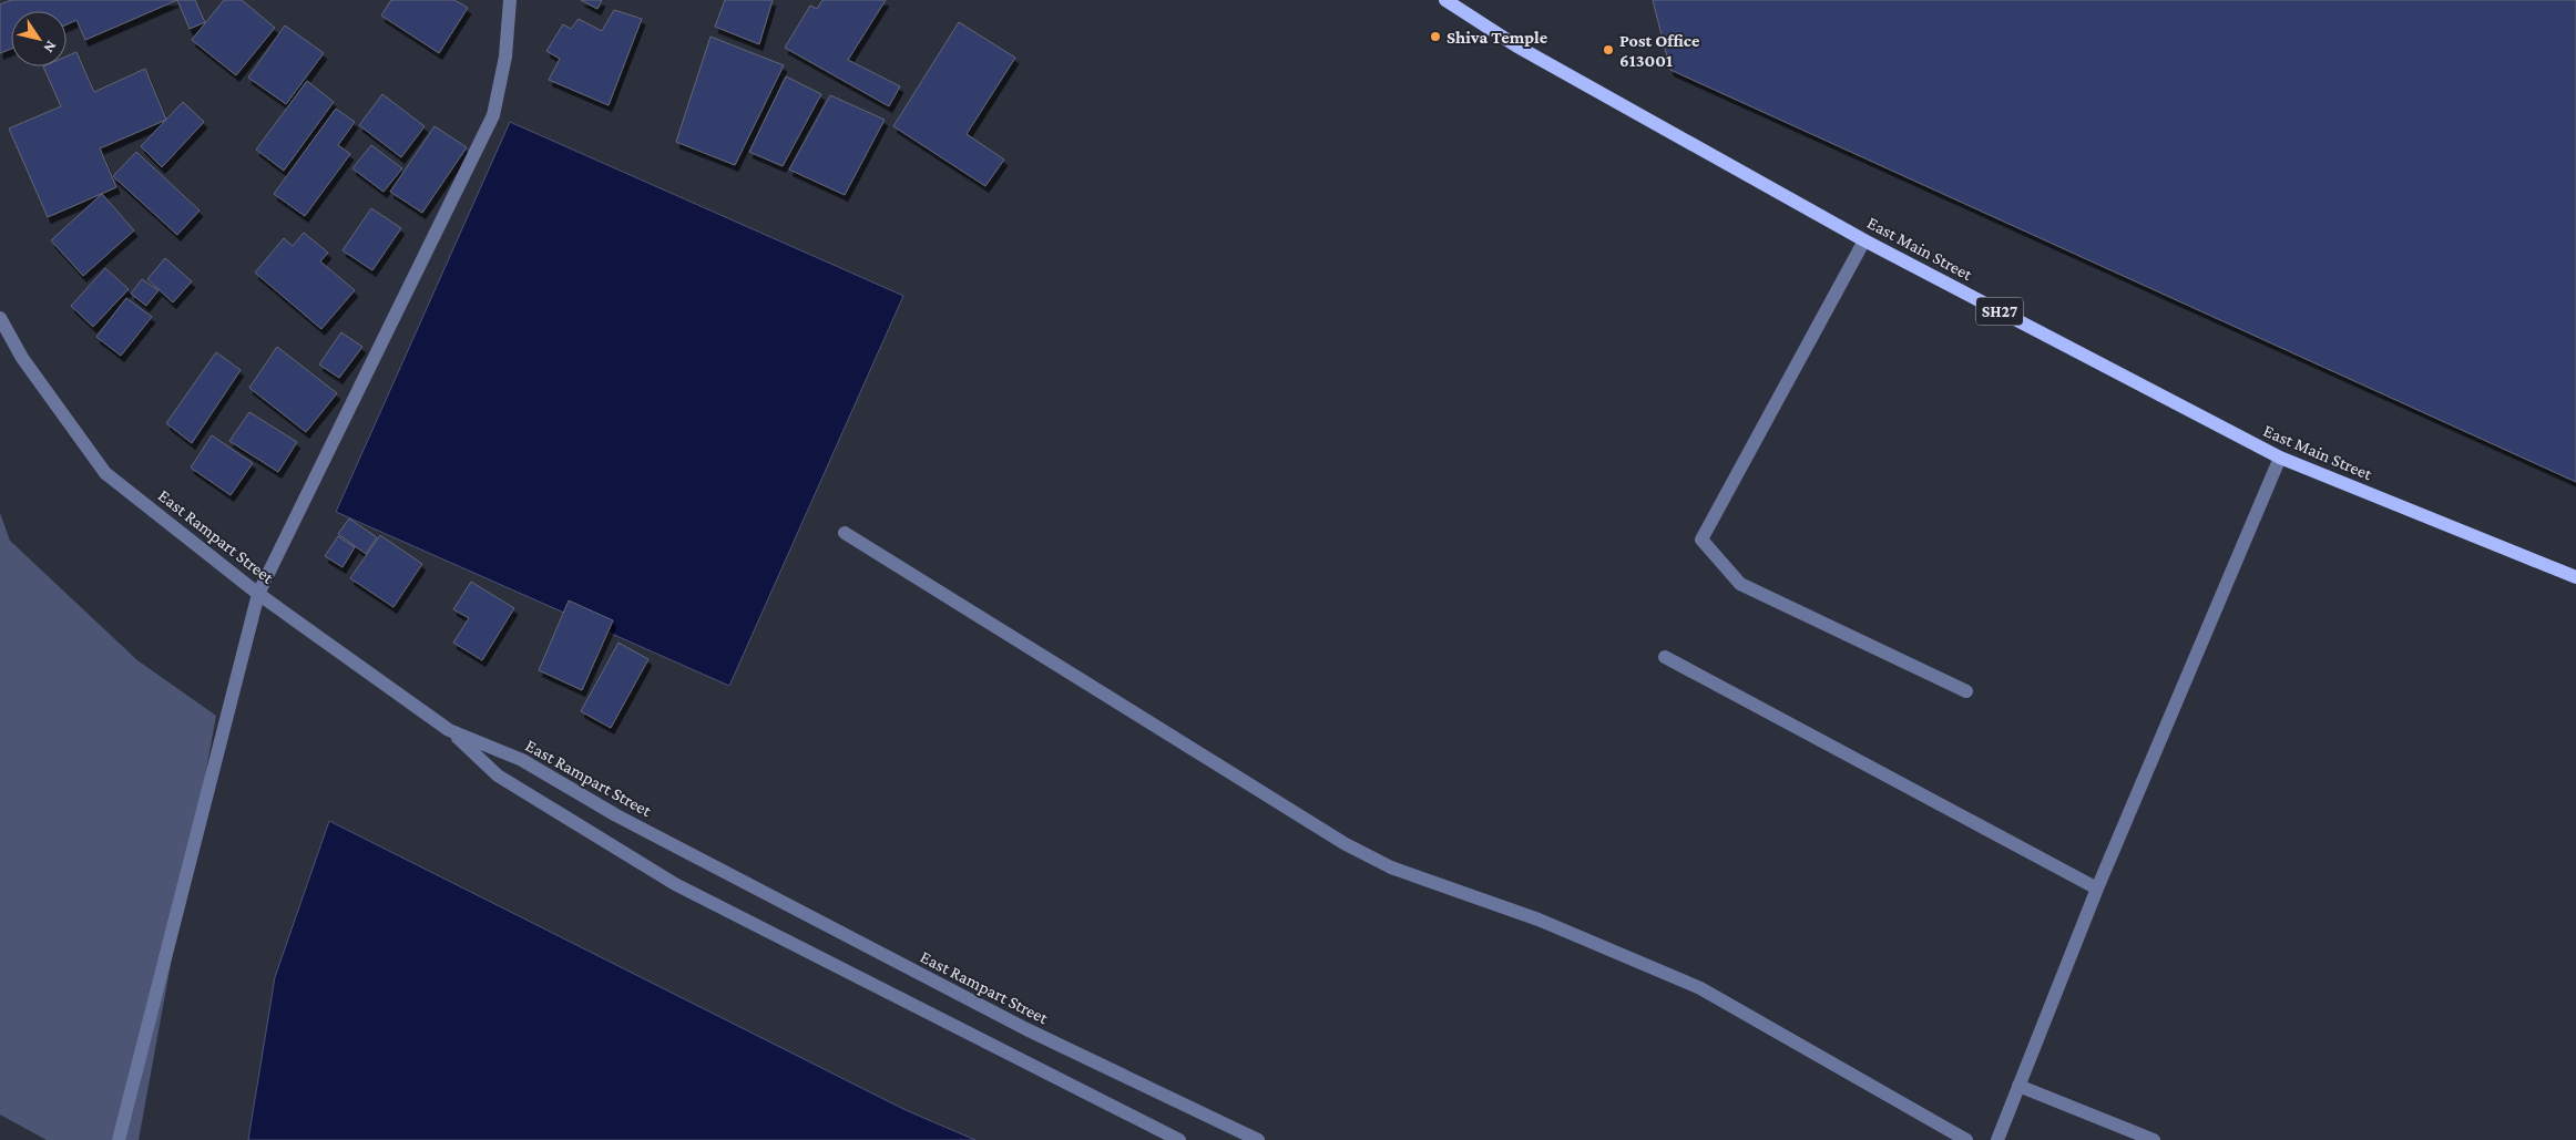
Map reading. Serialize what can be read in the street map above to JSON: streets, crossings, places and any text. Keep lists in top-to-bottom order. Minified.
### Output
{"streets":{"main road":["East Main Street","SH27"],"street":["East Rampart Street"]},"places":["Shiva Temple","Post Office 613001"],"north":"bottom right"}
